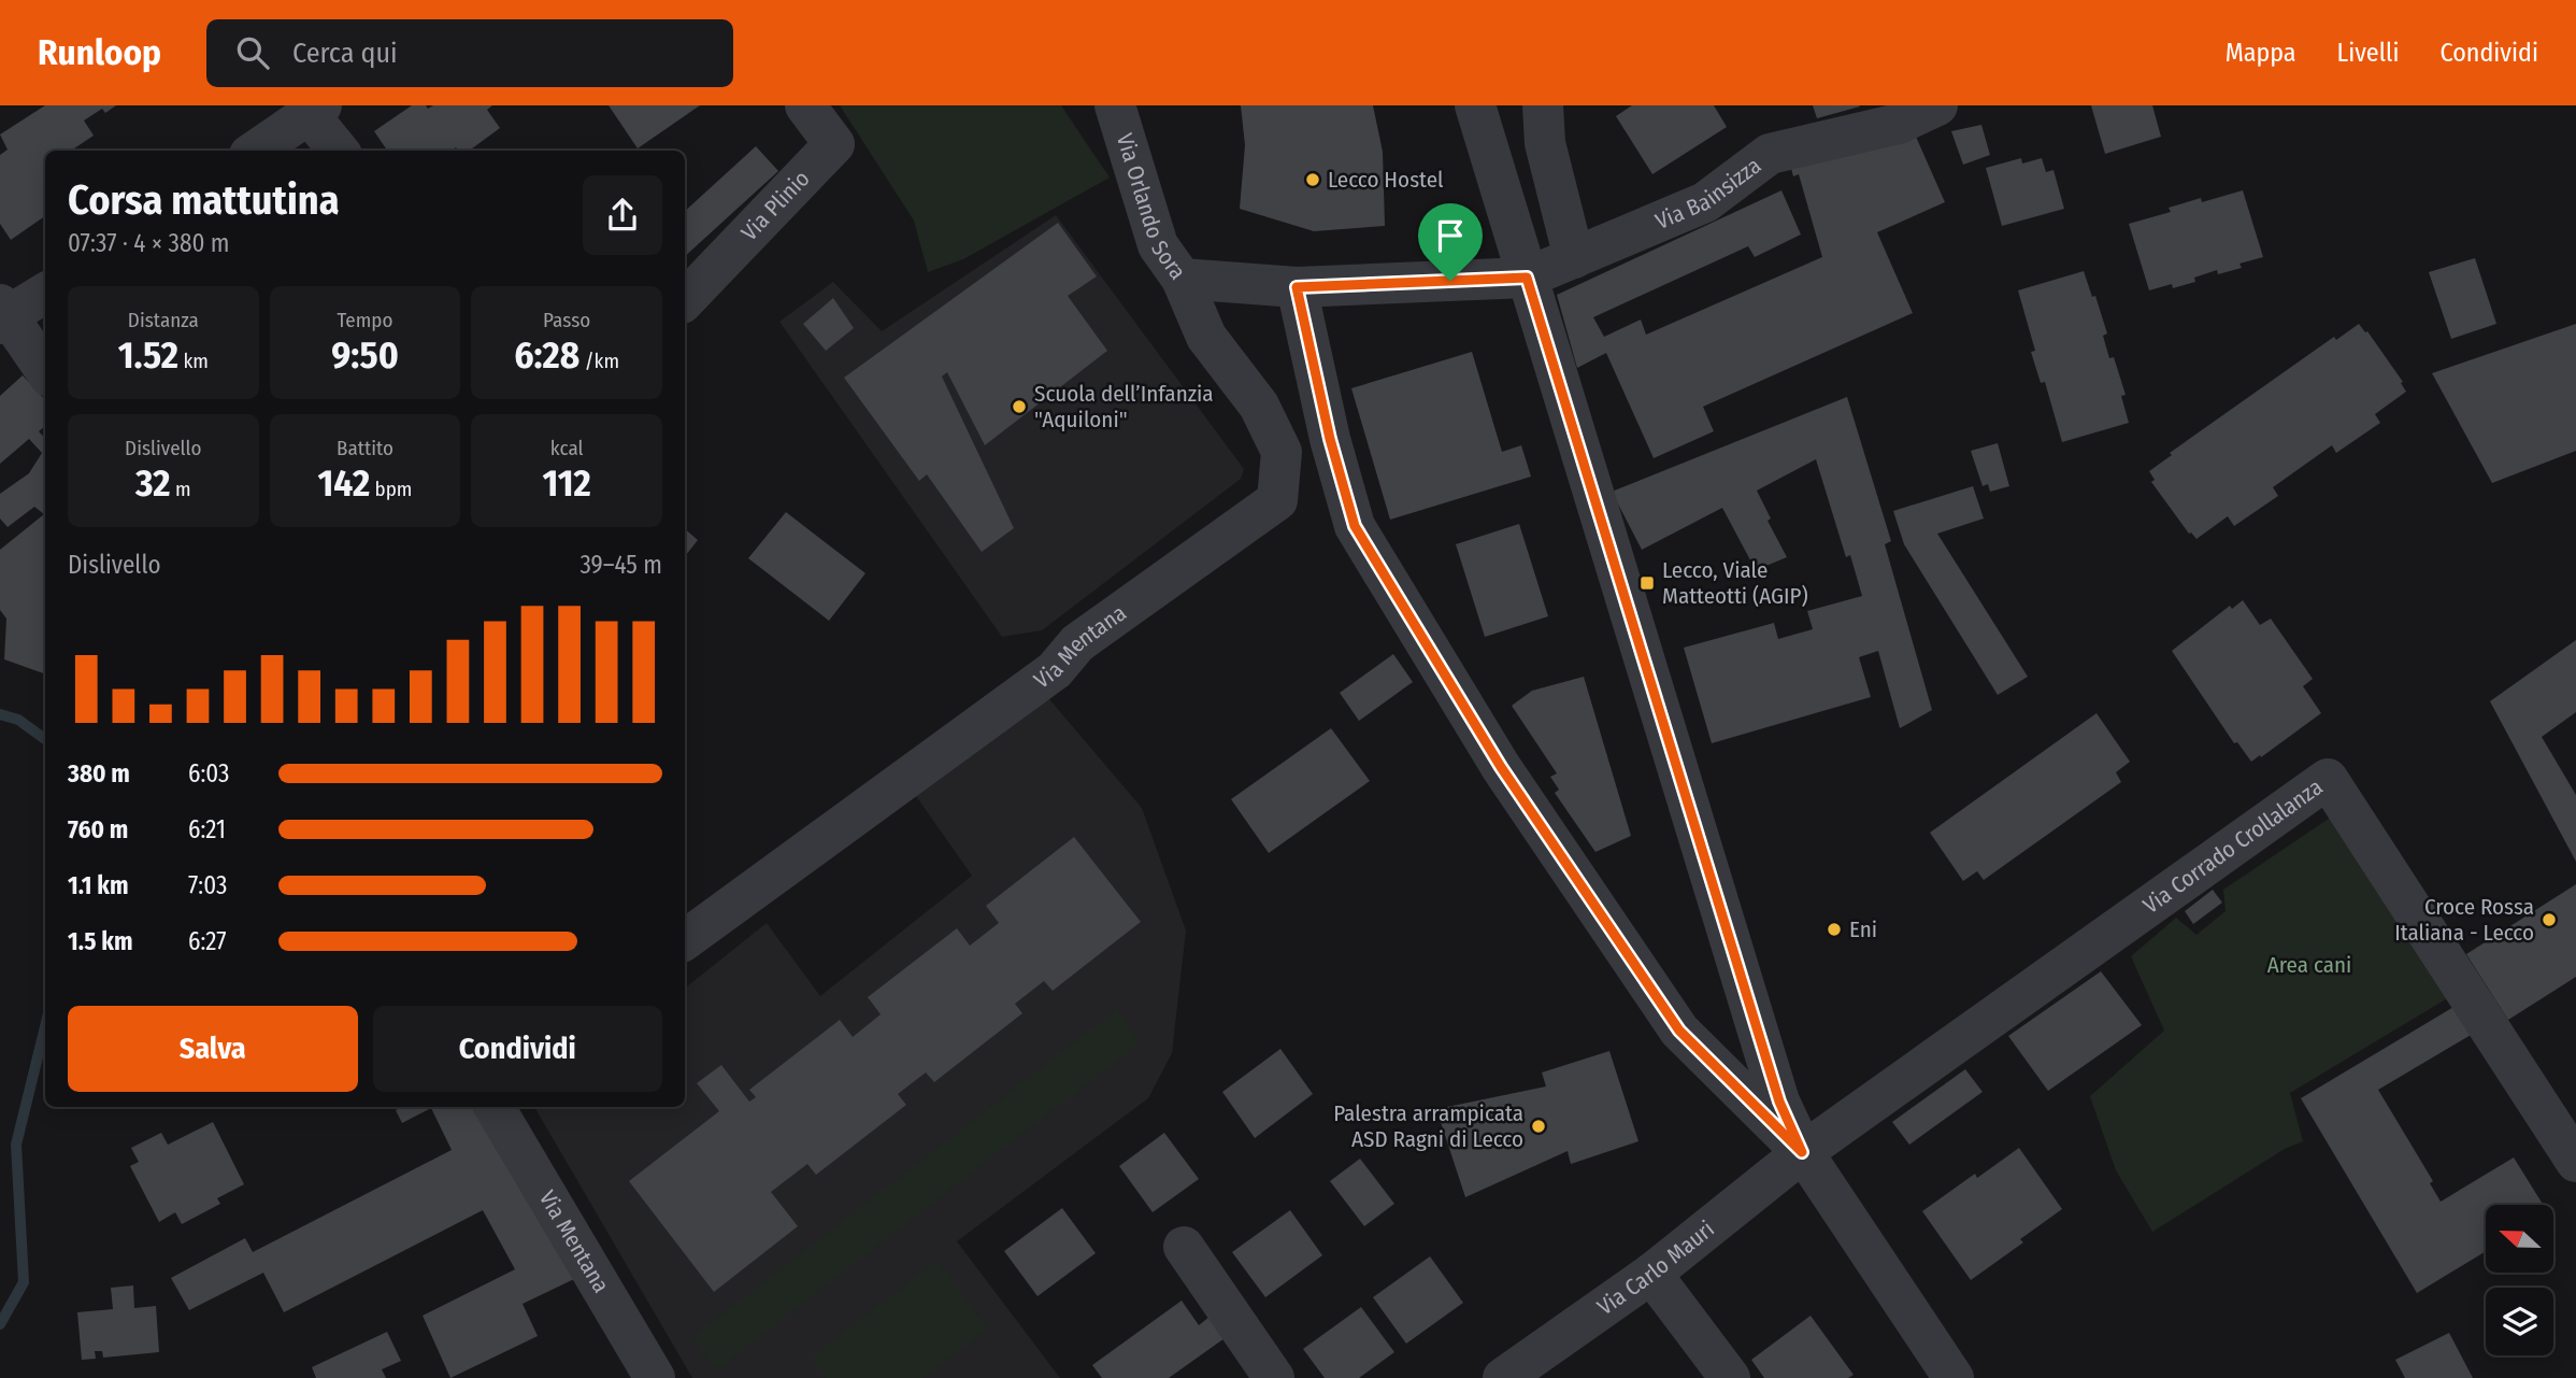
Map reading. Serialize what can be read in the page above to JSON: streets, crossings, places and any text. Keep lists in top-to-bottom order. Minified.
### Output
{"streets":{"street":["Via Bainsizza","Via Orlando Sora","Via Plinio","Via Mentana","Via Corrado Crollalanza","Via Carlo Mauri"]},"crossings":[["Via Bainsizza","Via Orlando Sora"],["Via Orlando Sora","Via Mentana"],["Via Corrado Crollalanza","Via Carlo Mauri"]],"parks":["Area cani"],"places":{"other":["Lecco Hostel","Scuola dell’Infanzia \"Aquiloni\"","Croce Rossa Italiana - Lecco","Eni","Palestra arrampicata ASD Ragni di Lecco"],"transit":["Lecco, Viale Matteotti (AGIP)"]},"north":"left","page":{"header":"Runloop","search":"Cerca qui","nav":["Mappa","Livelli","Condividi"],"heading":["Corsa mattutina","07:37 · 4 × 380 m"],"stats":[["Distanza","1.52 km"],["Tempo","9:50"],["Passo","6:28 /km"],["Dislivello","32 m"],["Battito","142 bpm"],["kcal","112"]],"chart":["Dislivello","39–45 m"],"list":[{"name":"380 m","note":"6:03"},{"name":"760 m","note":"6:21"},{"name":"1.1 km","note":"7:03"},{"name":"1.5 km","note":"6:27"}],"buttons":["Salva","Condividi"]}}
